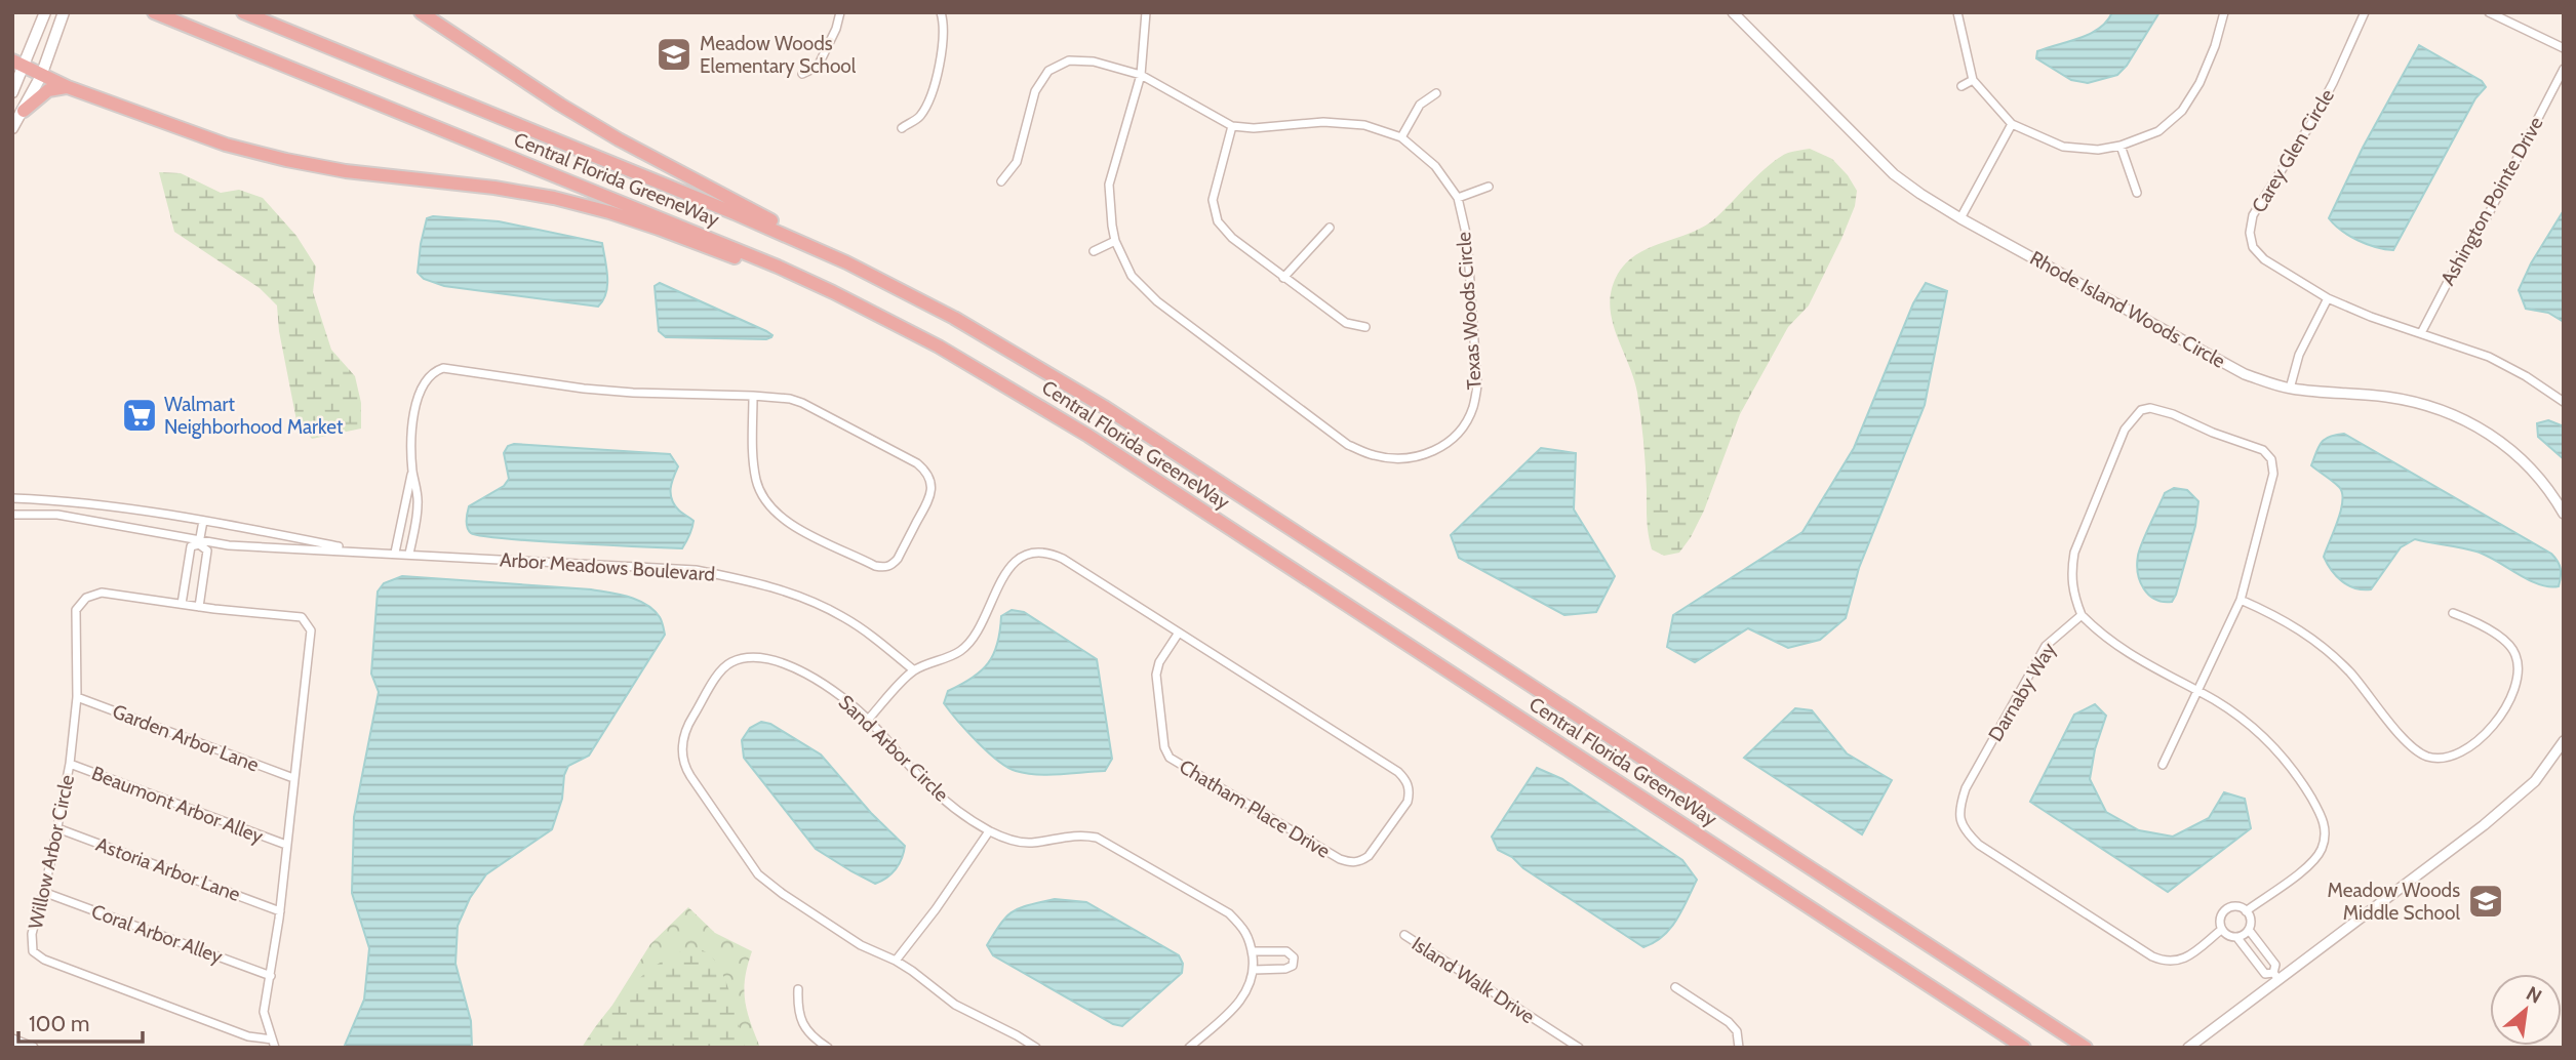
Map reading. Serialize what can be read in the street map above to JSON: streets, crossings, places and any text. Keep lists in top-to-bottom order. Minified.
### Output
{"streets":{"highway":["Central Florida GreeneWay"],"street":["Carey Glen Circle","Ashington Pointe Drive","Rhode Island Woods Circle","Texas Woods Circle","Arbor Meadows Boulevard","Darnaby Way","Garden Arbor Lane","Sand Arbor Circle","Beaumont Arbor Alley","Chatham Place Drive","Willow Arbor Circle","Astoria Arbor Lane","Coral Arbor Alley","Island Walk Drive"]},"crossings":[["Carey Glen Circle","Ashington Pointe Drive"],["Arbor Meadows Boulevard","Chatham Place Drive"],["Garden Arbor Lane","Willow Arbor Circle"],["Beaumont Arbor Alley","Willow Arbor Circle"],["Willow Arbor Circle","Astoria Arbor Lane"],["Willow Arbor Circle","Coral Arbor Alley"]],"places":{"school or university":["Meadow Woods Elementary School","Meadow Woods Middle School"],"supermarket":["Walmart Neighborhood Market"]},"scale_bar":"100 m","north":"top right"}
